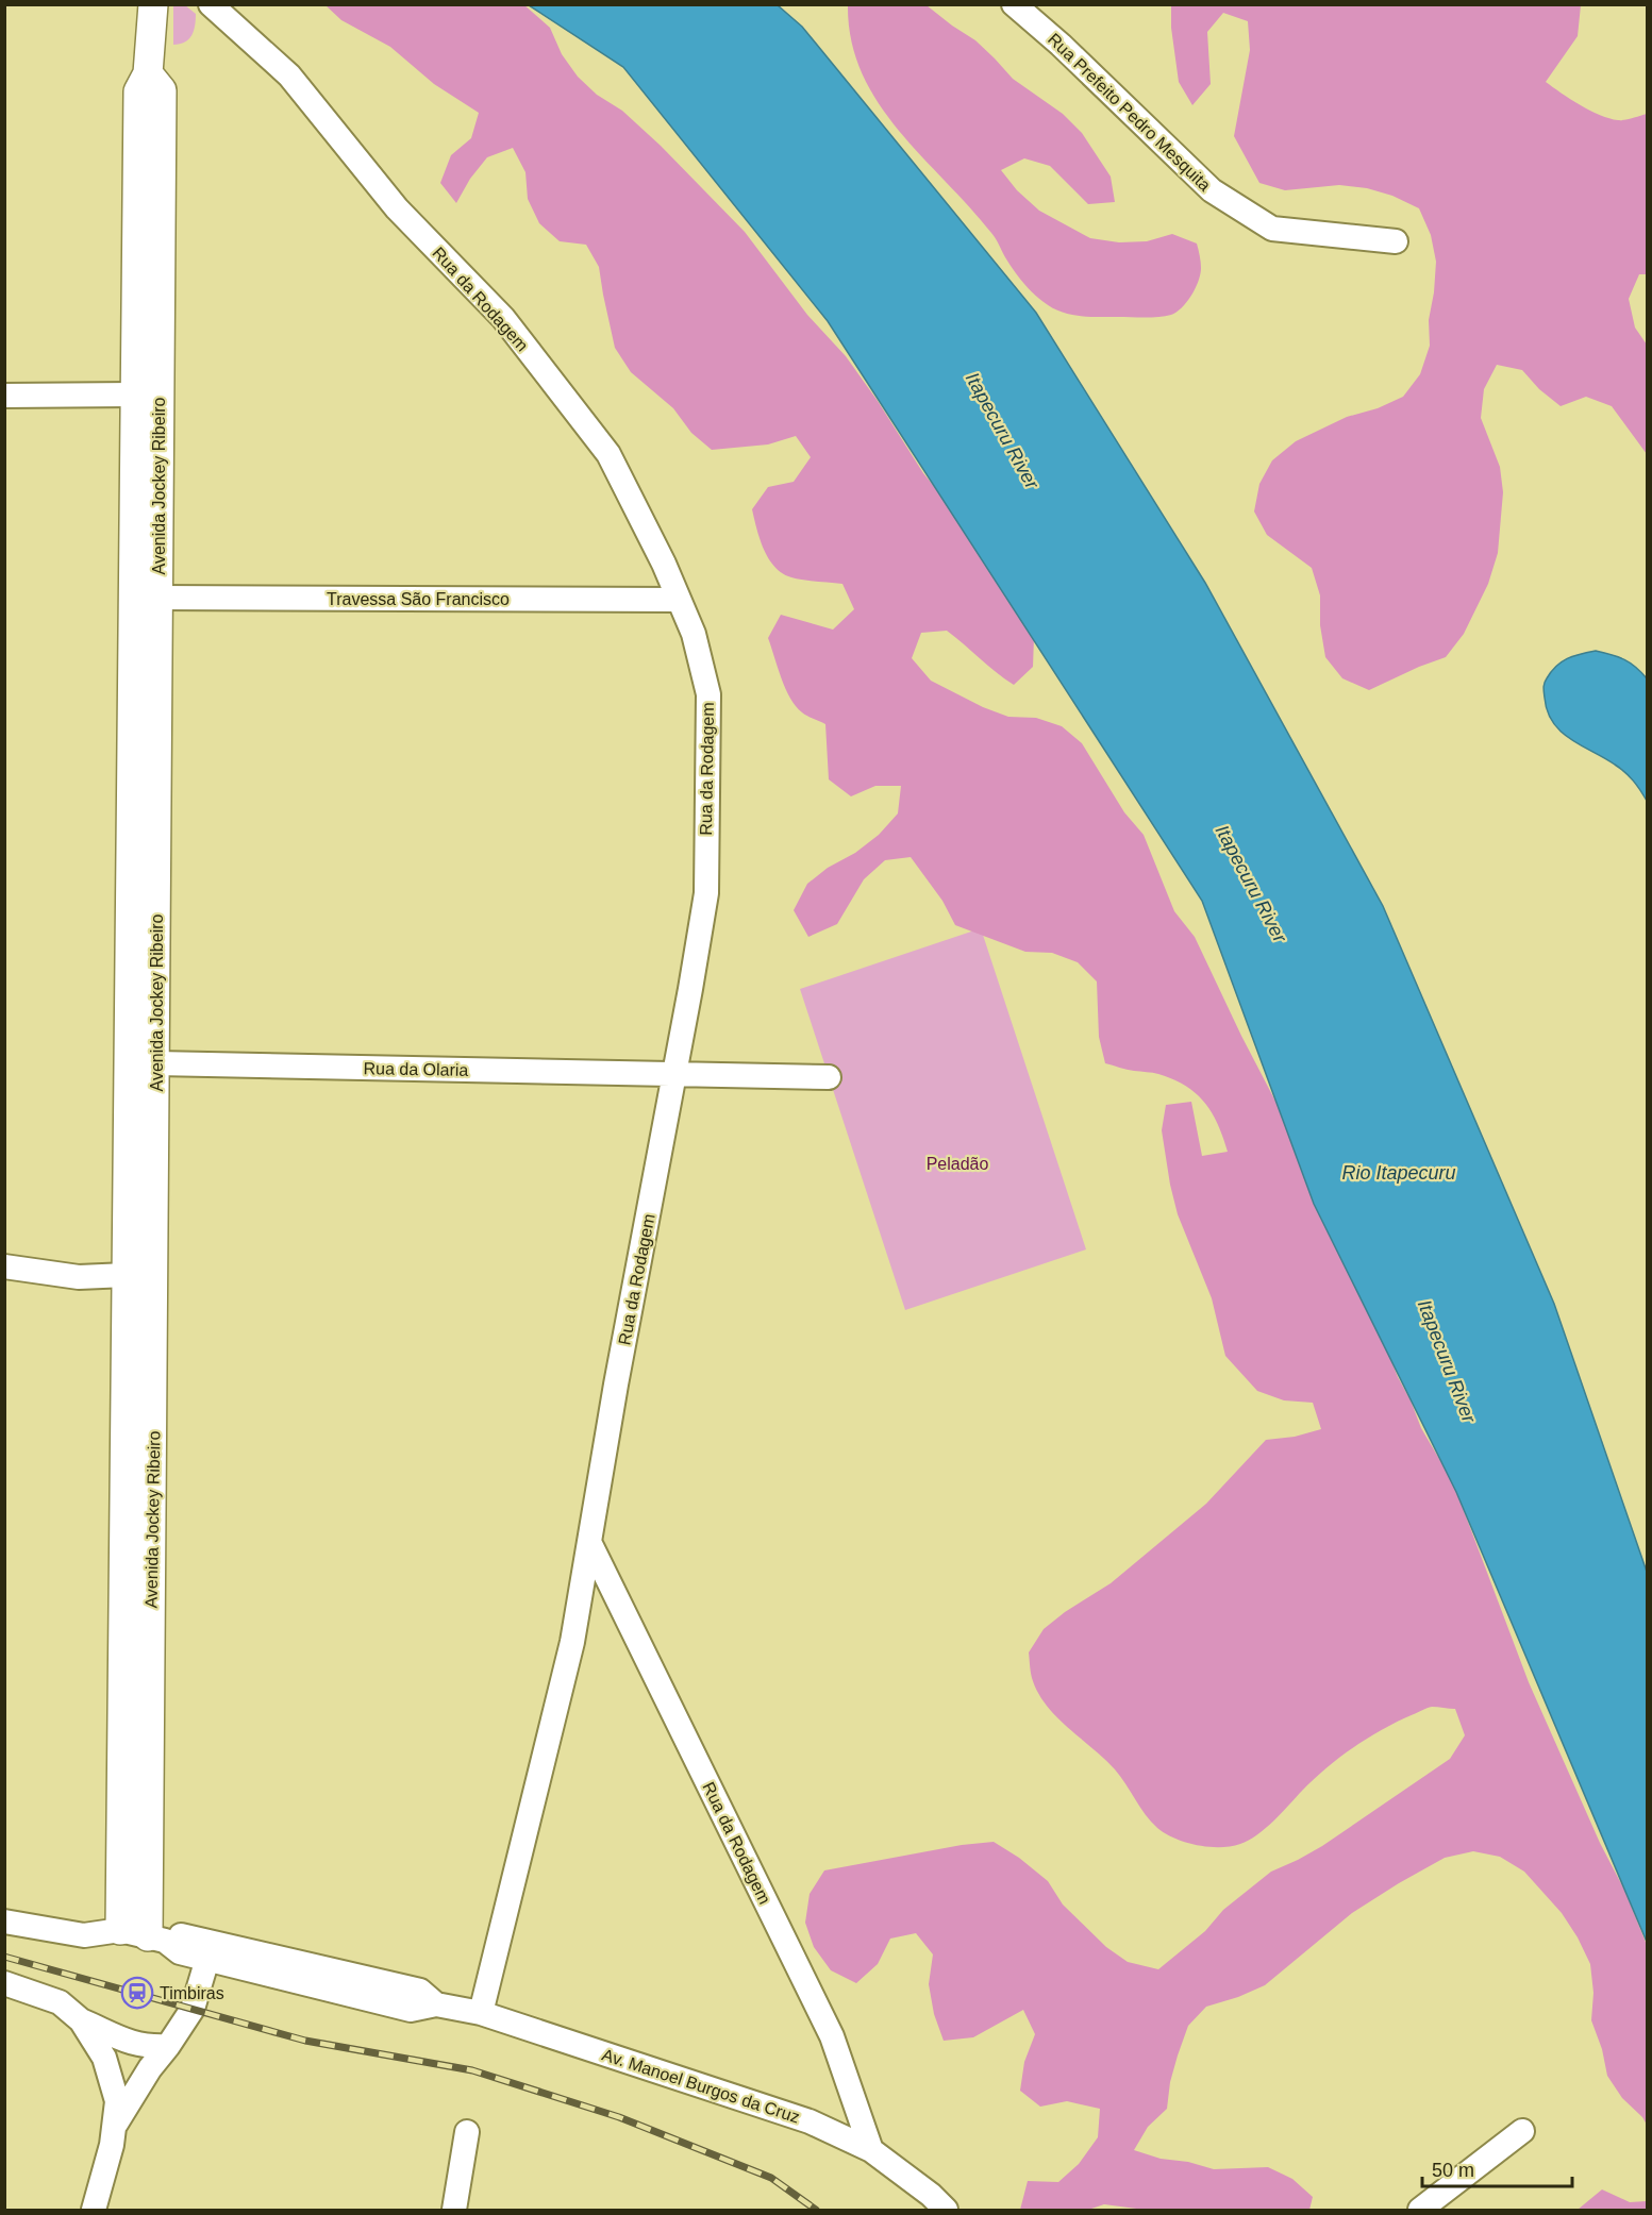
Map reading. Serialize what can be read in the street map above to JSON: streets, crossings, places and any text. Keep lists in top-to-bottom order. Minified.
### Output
{"streets":{"street":["Rua Prefeito Pedro Mesquita","Rua da Rodagem","Avenida Jockey Ribeiro","Travessa São Francisco","Rua da Olaria","Av. Manoel Burgos da Cruz"]},"crossings":[["Rua da Rodagem","Travessa São Francisco"],["Rua da Rodagem","Rua da Olaria"],["Rua da Rodagem","Av. Manoel Burgos da Cruz"],["Avenida Jockey Ribeiro","Travessa São Francisco"],["Avenida Jockey Ribeiro","Rua da Olaria"]],"water":["Itapecuru River","Rio Itapecuru"],"parks":["Peladão"],"places":{"station":["Timbiras"]},"scale_bar":"50 m"}
